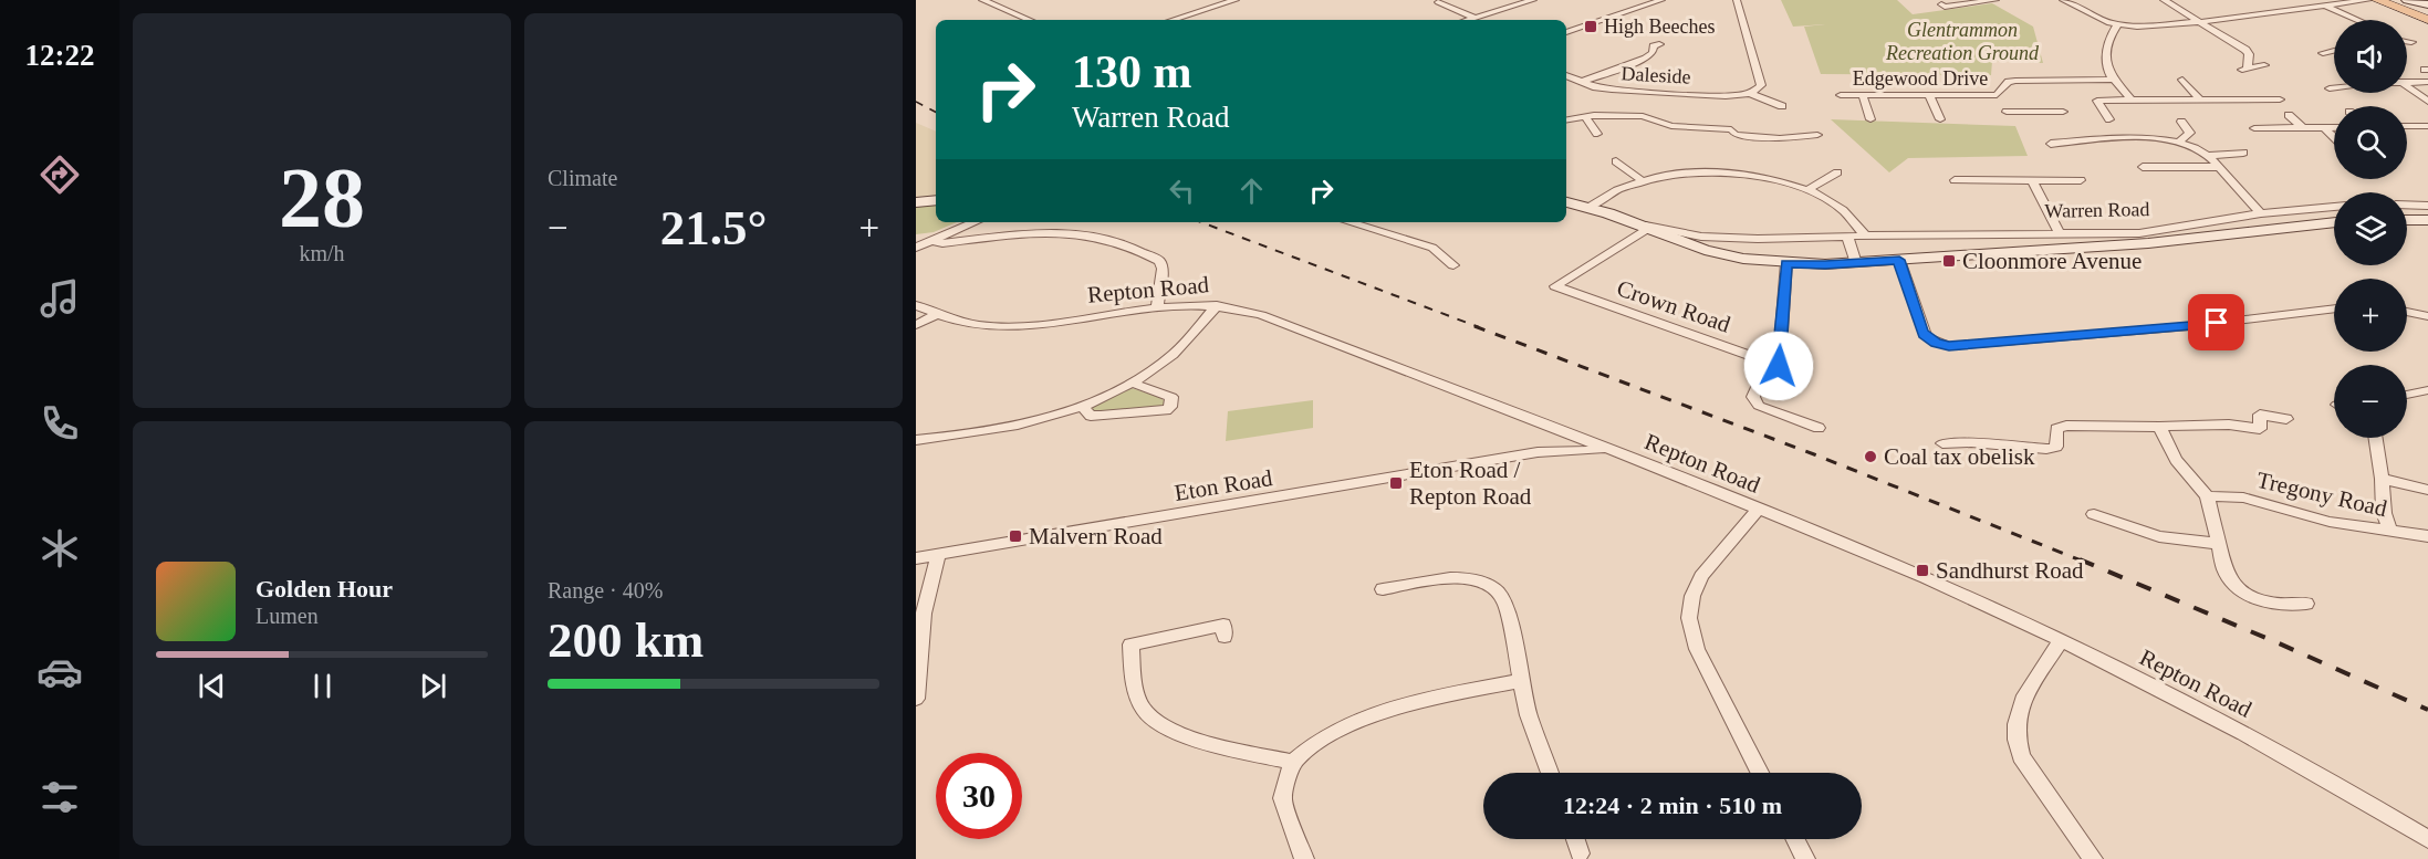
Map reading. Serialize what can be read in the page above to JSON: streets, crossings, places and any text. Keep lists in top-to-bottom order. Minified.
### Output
{"streets":{"street":["Daleside","Edgewood Drive","Warren Road","Repton Road","Crown Road","Eton Road","Tregony Road"]},"crossings":[["Warren Road","Crown Road"],["Repton Road","Eton Road"]],"parks":["Glentrammon Recreation Ground"],"places":{"transit":["High Beeches","Cloonmore Avenue","Eton Road / Repton Road","Malvern Road","Sandhurst Road"],"other":["Coal tax obelisk"]},"page":{"tabs":"12:22","tile":[["28","km/h"],"Climate",["Range · 40%","200 km"]],"map_buttons":["+","−"],"turn":["130 m","Warren Road"],"heat":["−","21.5°","+"],"song":["Golden Hour","Lumen"],"limit":"30","trip":"12:24 · 2 min · 510 m"}}
